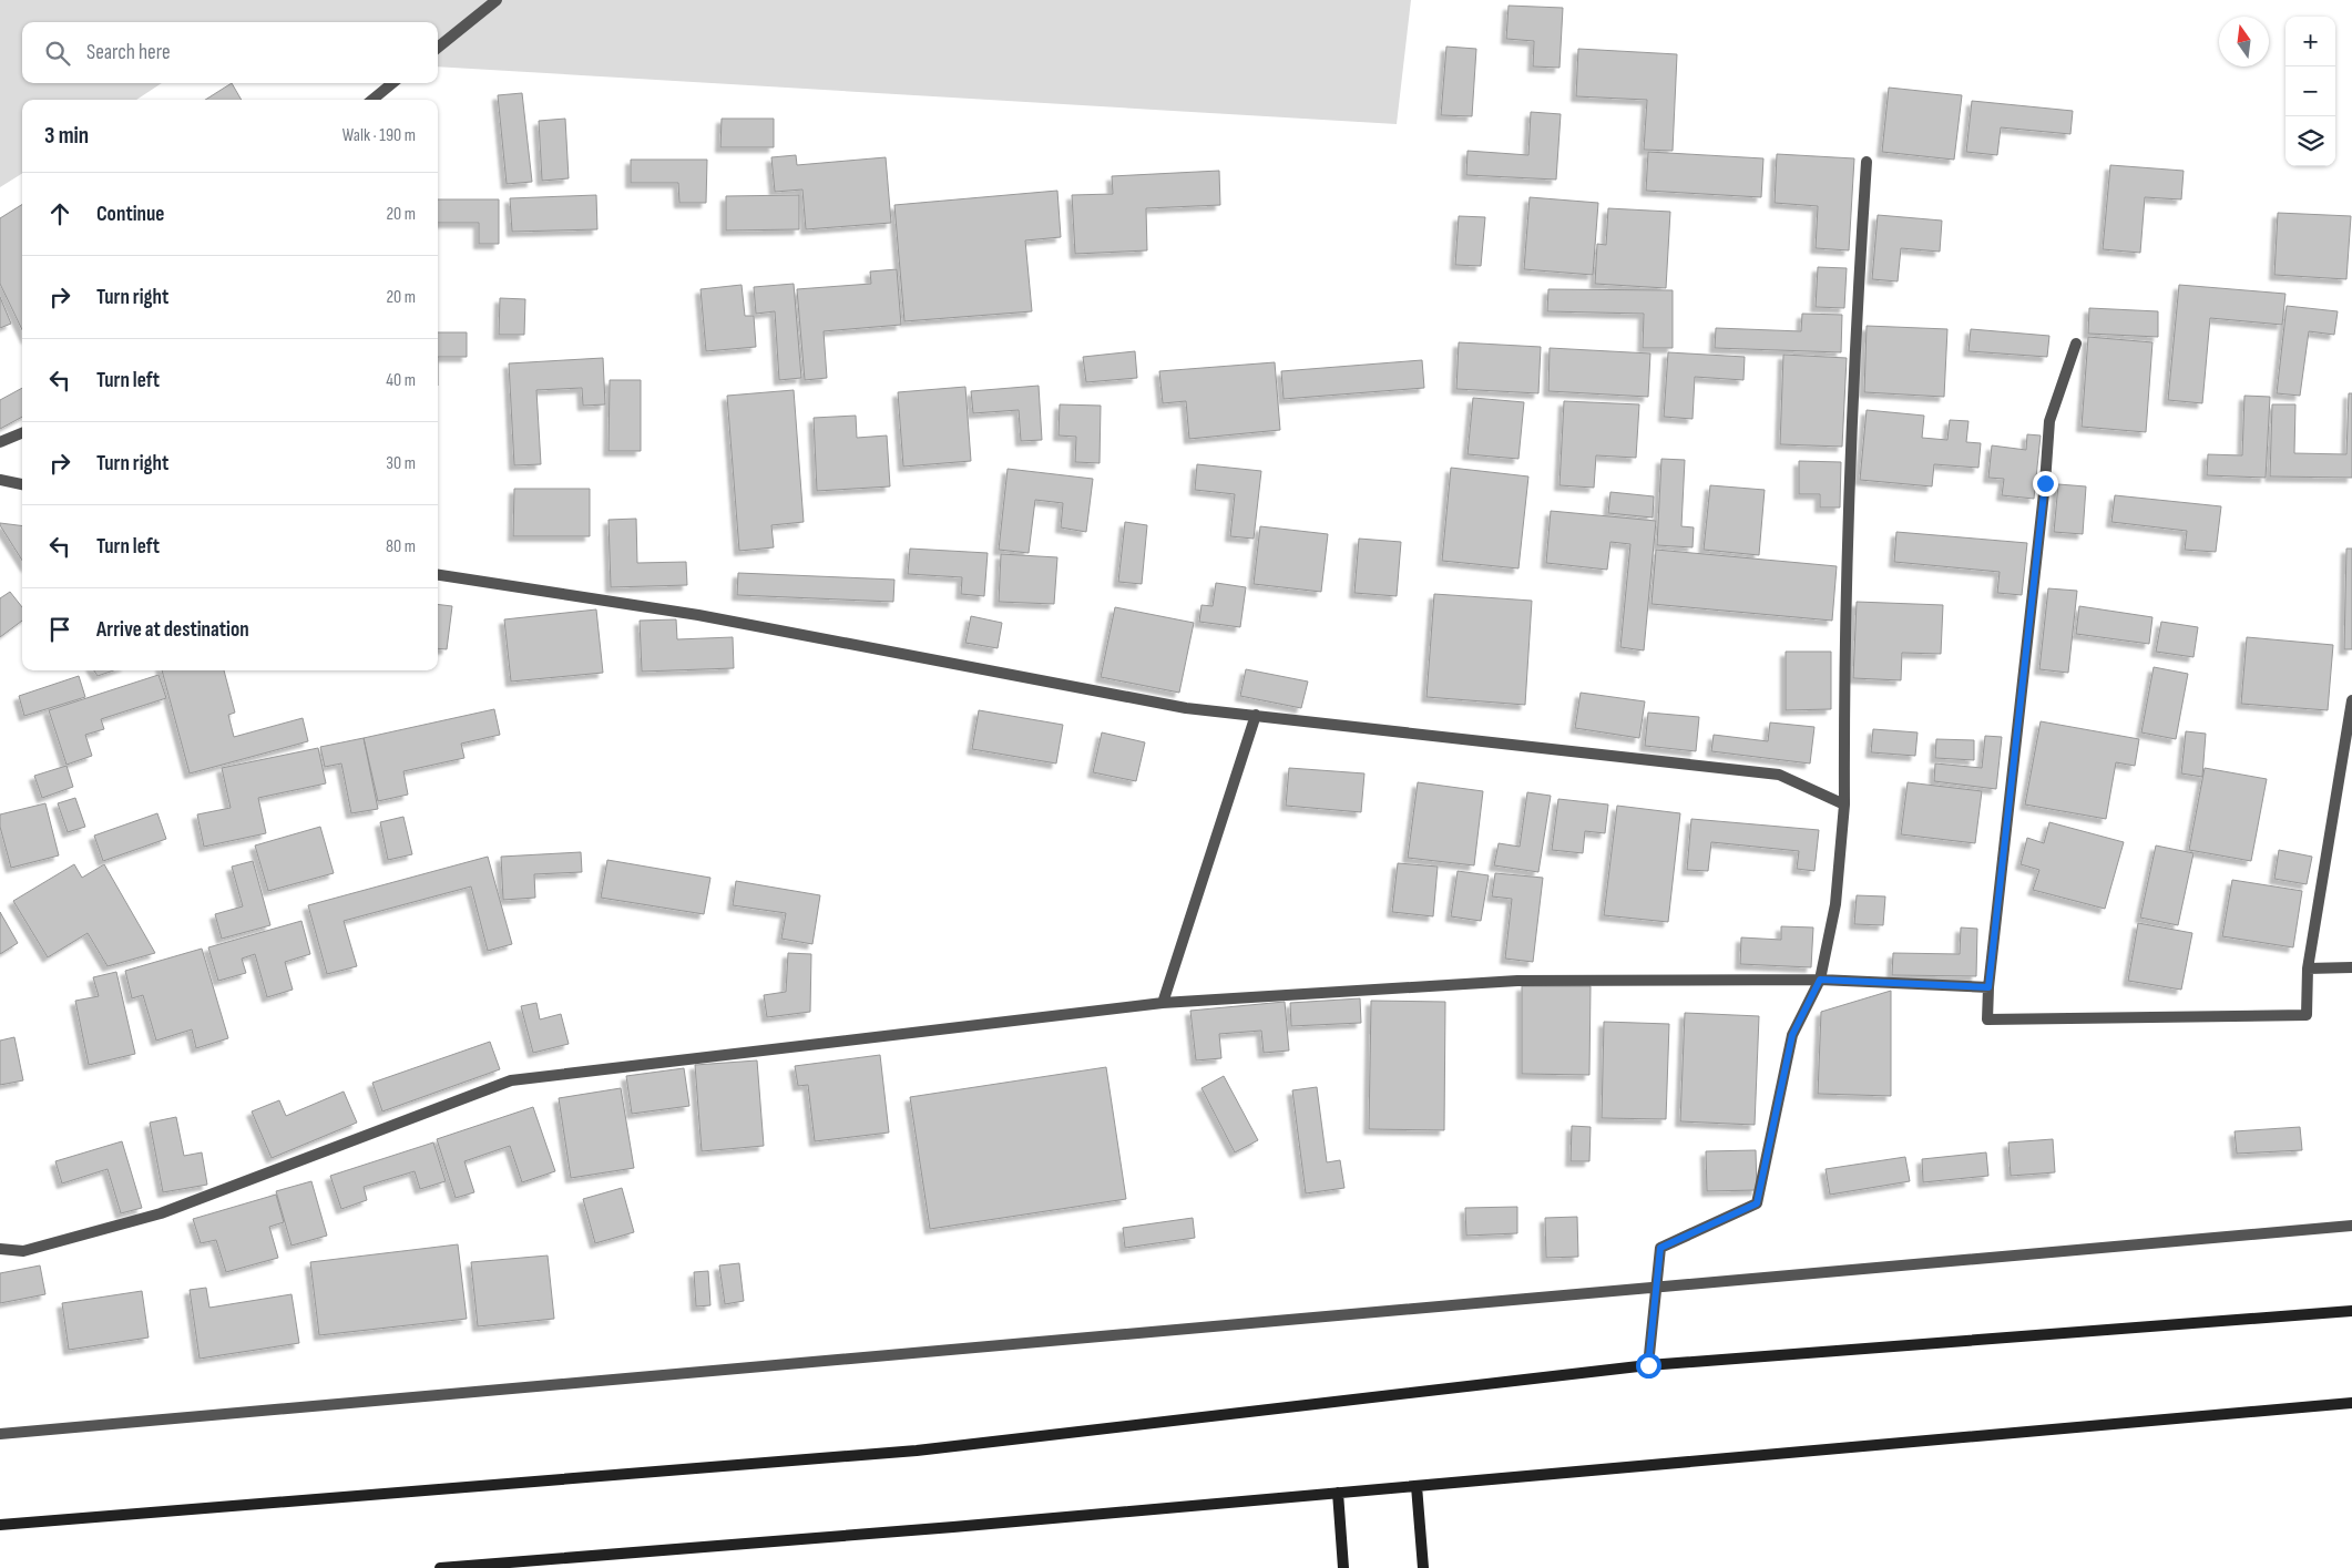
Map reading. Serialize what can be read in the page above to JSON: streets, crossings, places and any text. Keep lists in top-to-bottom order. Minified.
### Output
{"north":"top","page":{"map_buttons":["+","−"],"search":"Search here","heading":["3 min","Walk · 190 m"],"list":[["Continue","20 m"],["Turn right","20 m"],["Turn left","40 m"],["Turn right","30 m"],["Turn left","80 m"],"Arrive at destination"]}}
